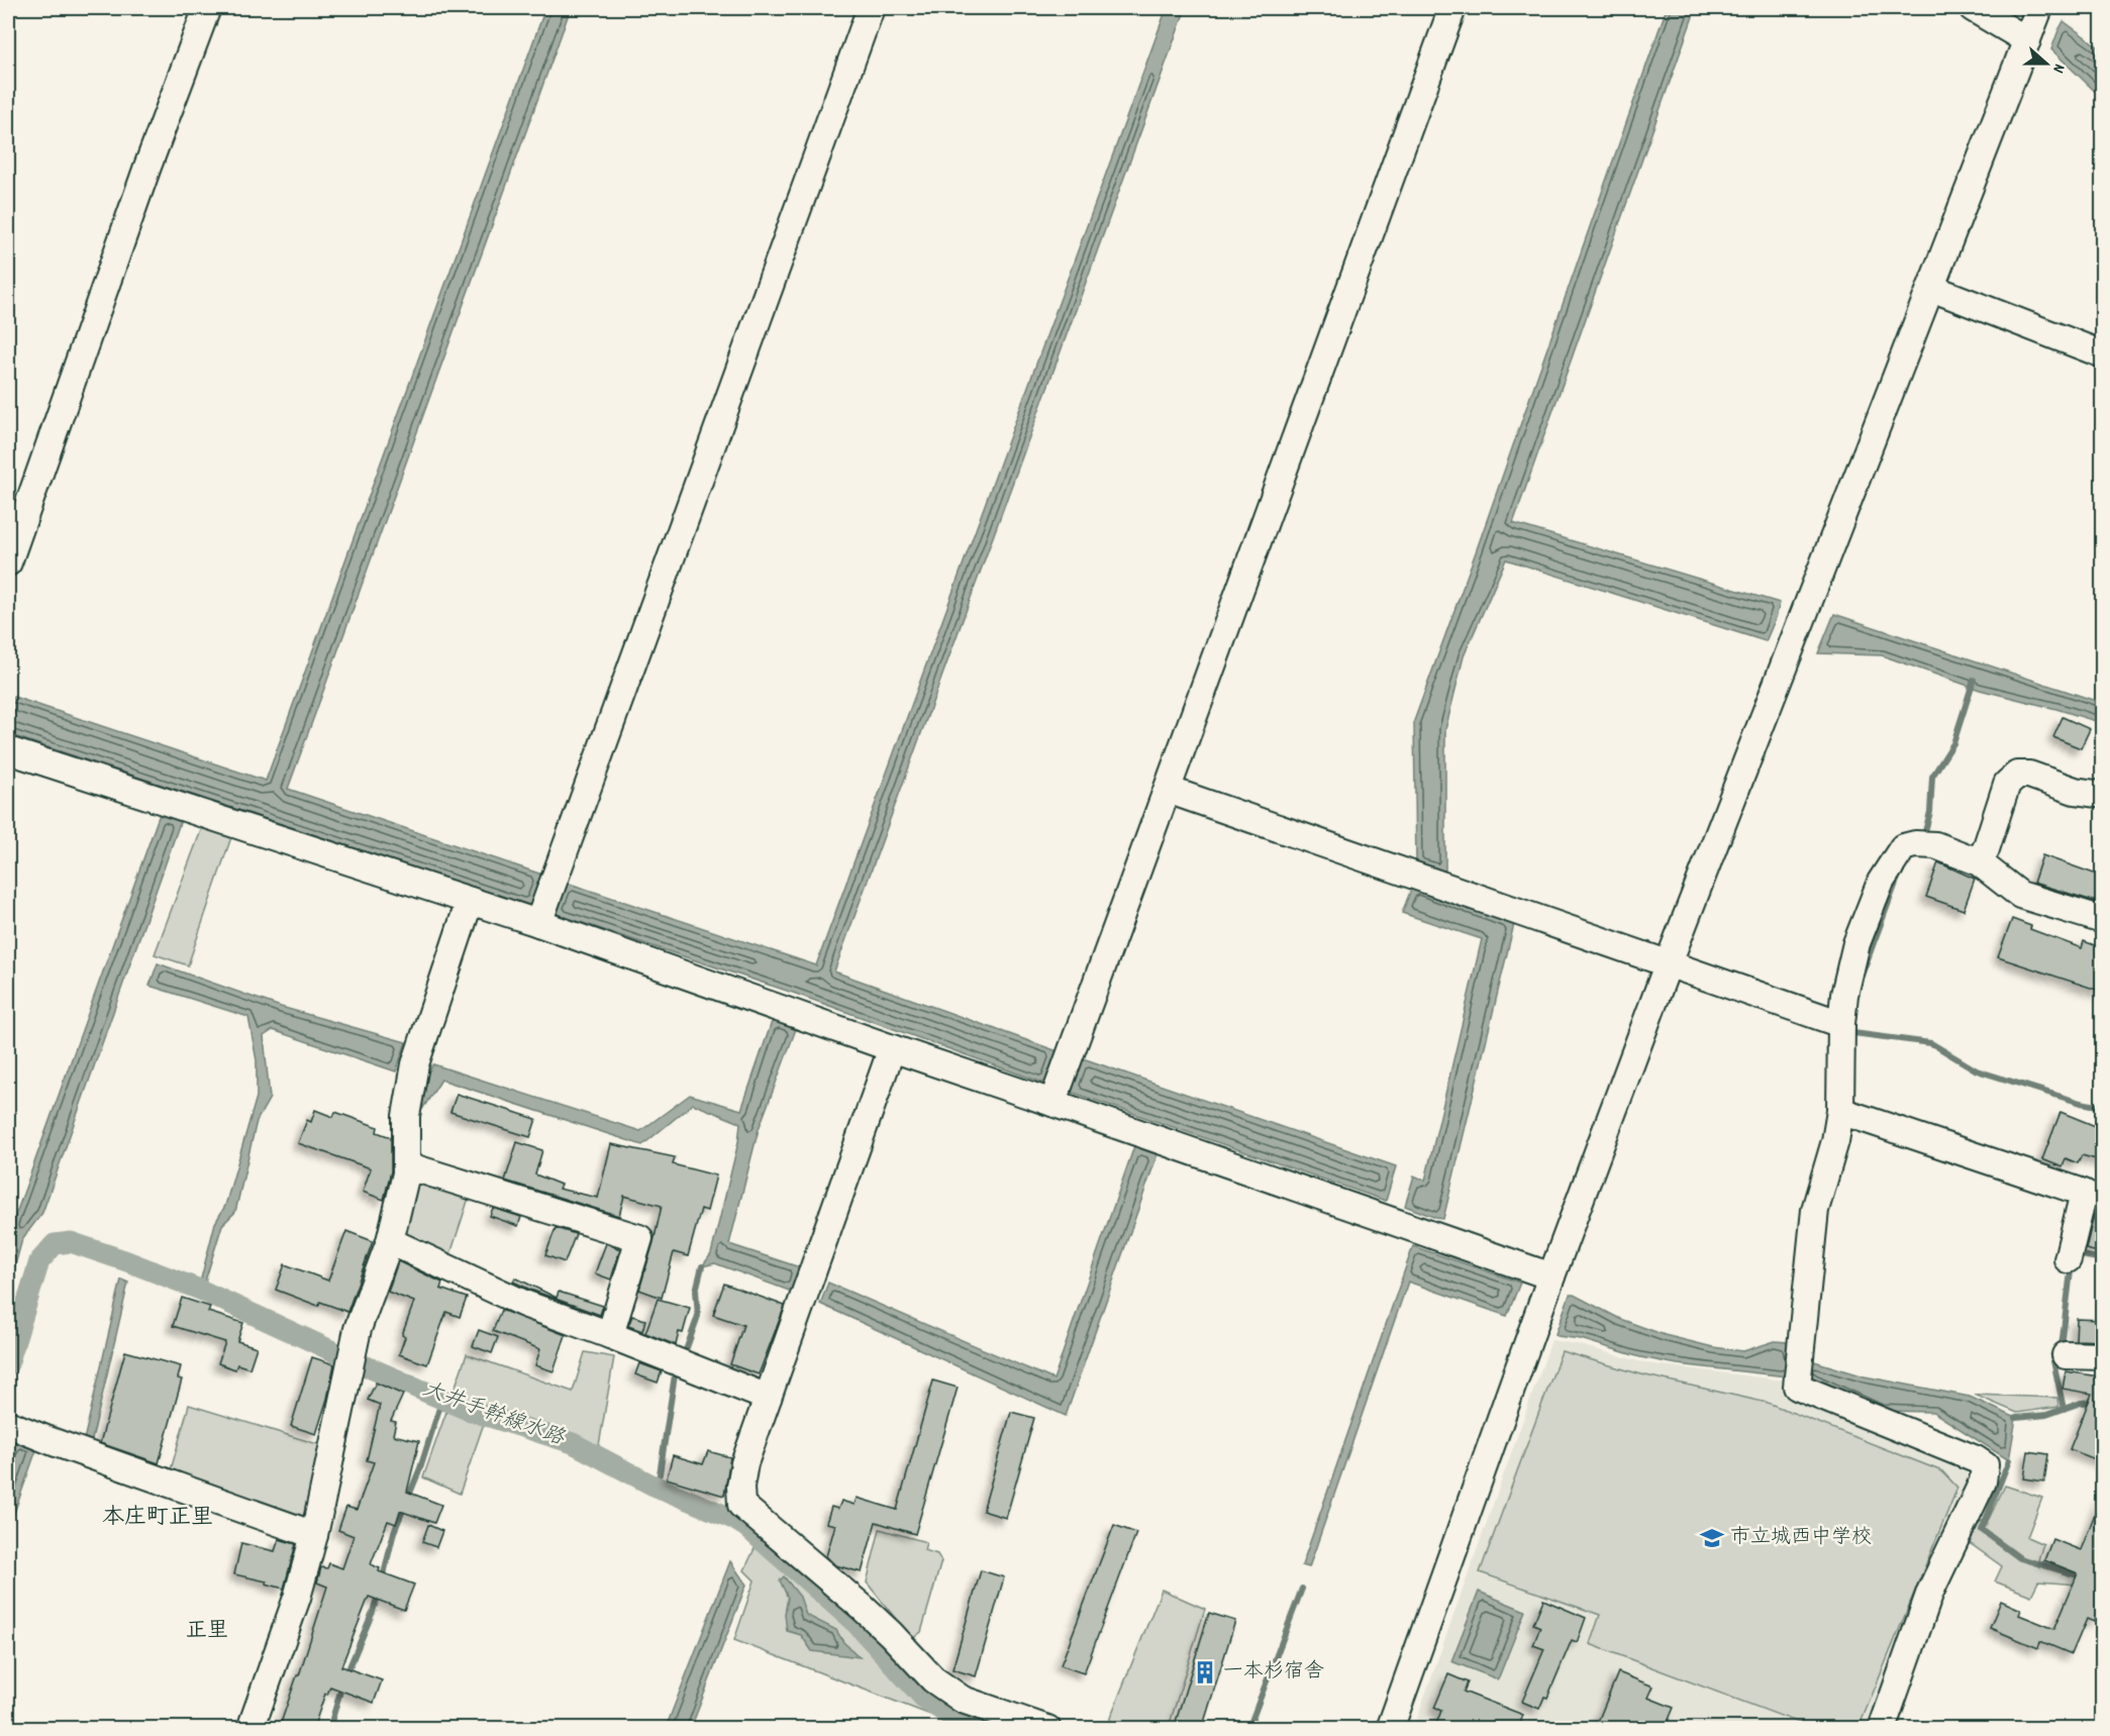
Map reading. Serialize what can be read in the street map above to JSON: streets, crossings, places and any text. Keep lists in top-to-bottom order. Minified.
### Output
{"districts":["本庄町正里","正里"],"water":["大井手幹線水路"],"places":{"school or university":["市立城西中学校"],"building":["一本杉宿舎"]},"north":"right"}
